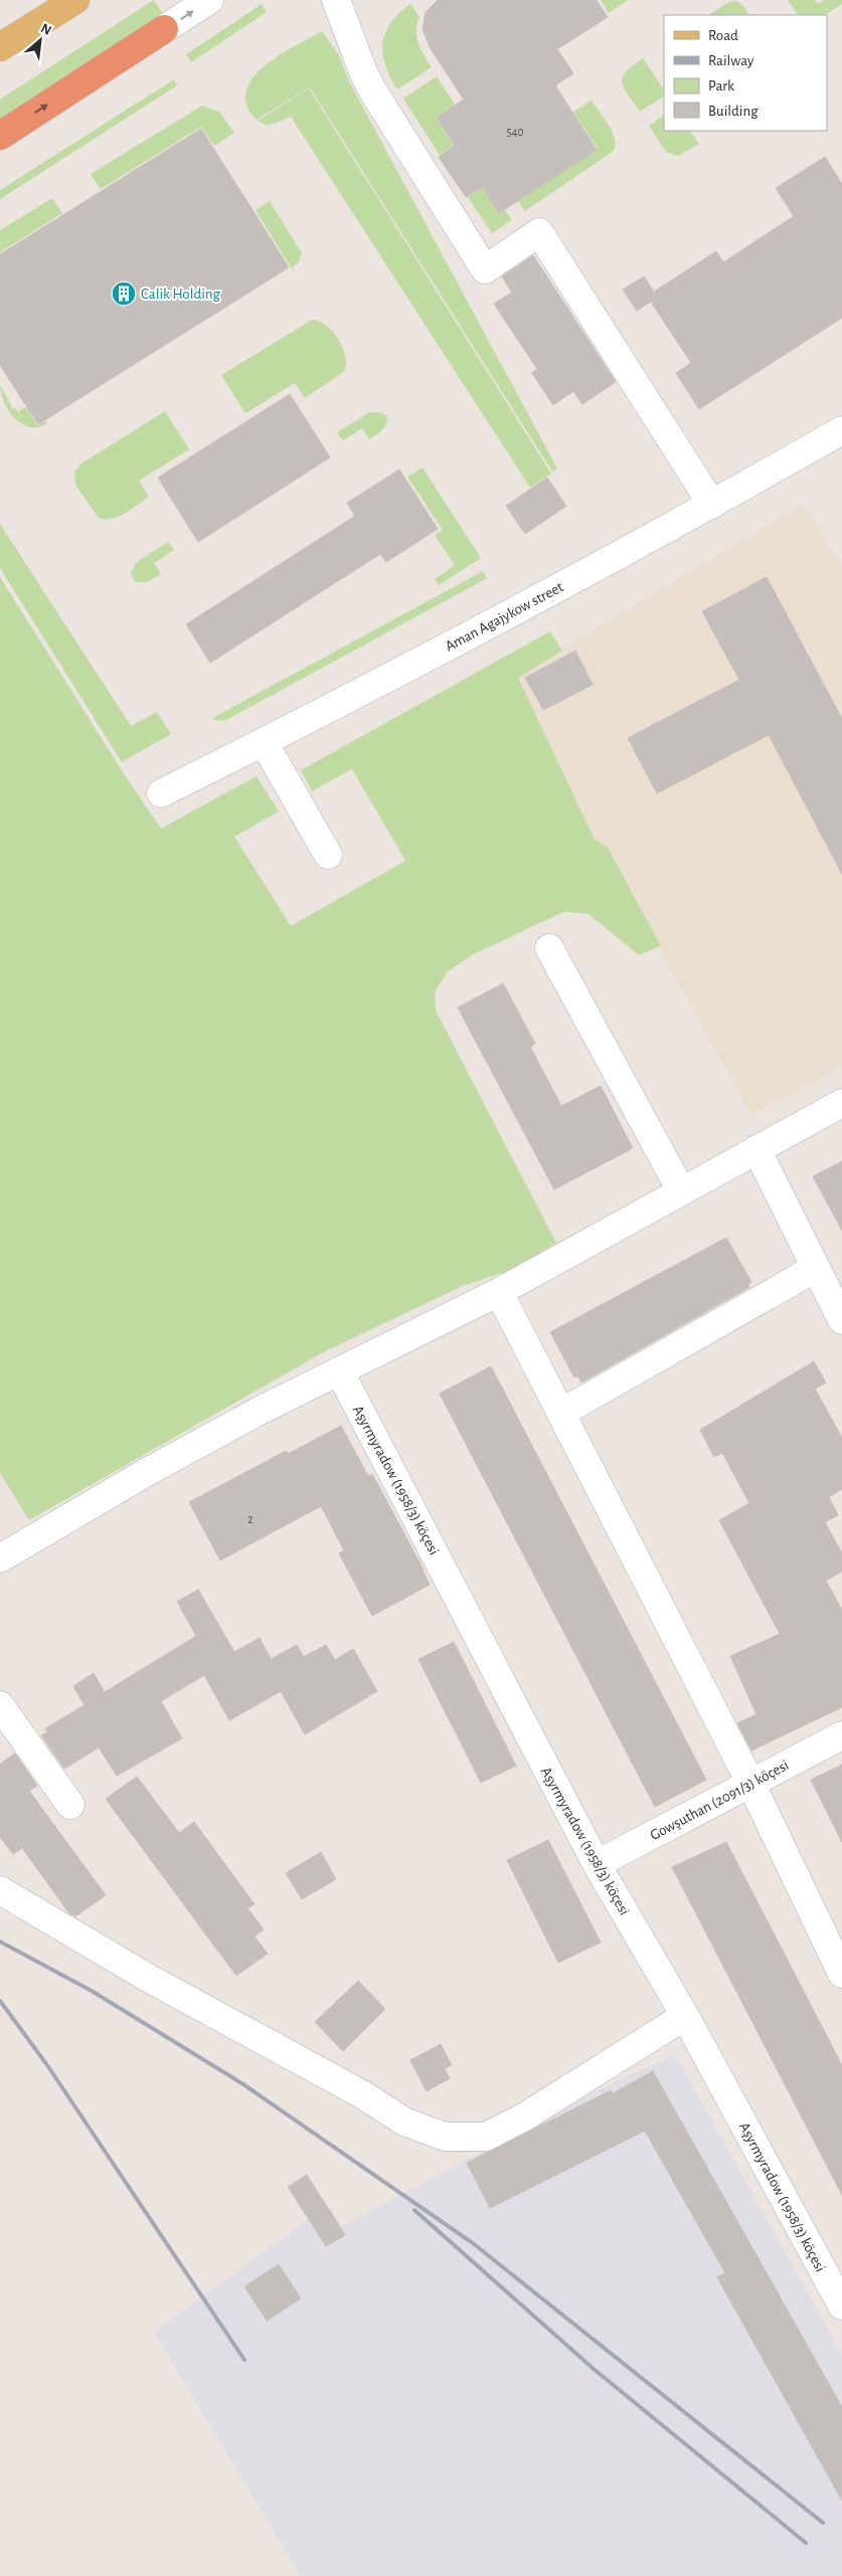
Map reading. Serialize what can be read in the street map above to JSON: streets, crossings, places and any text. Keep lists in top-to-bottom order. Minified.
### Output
{"streets":{"street":["Aman Agajykow street","Aşyrmyradow (1958/3) köçesi","Gowşuthan (2091/3) köçesi"]},"crossings":[["Aşyrmyradow (1958/3) köçesi","Gowşuthan (2091/3) köçesi"]],"places":{"building":["Calik Holding"]},"house_numbers":["540","2"],"legend":["Road","Railway","Park","Building"],"north":"top right"}
